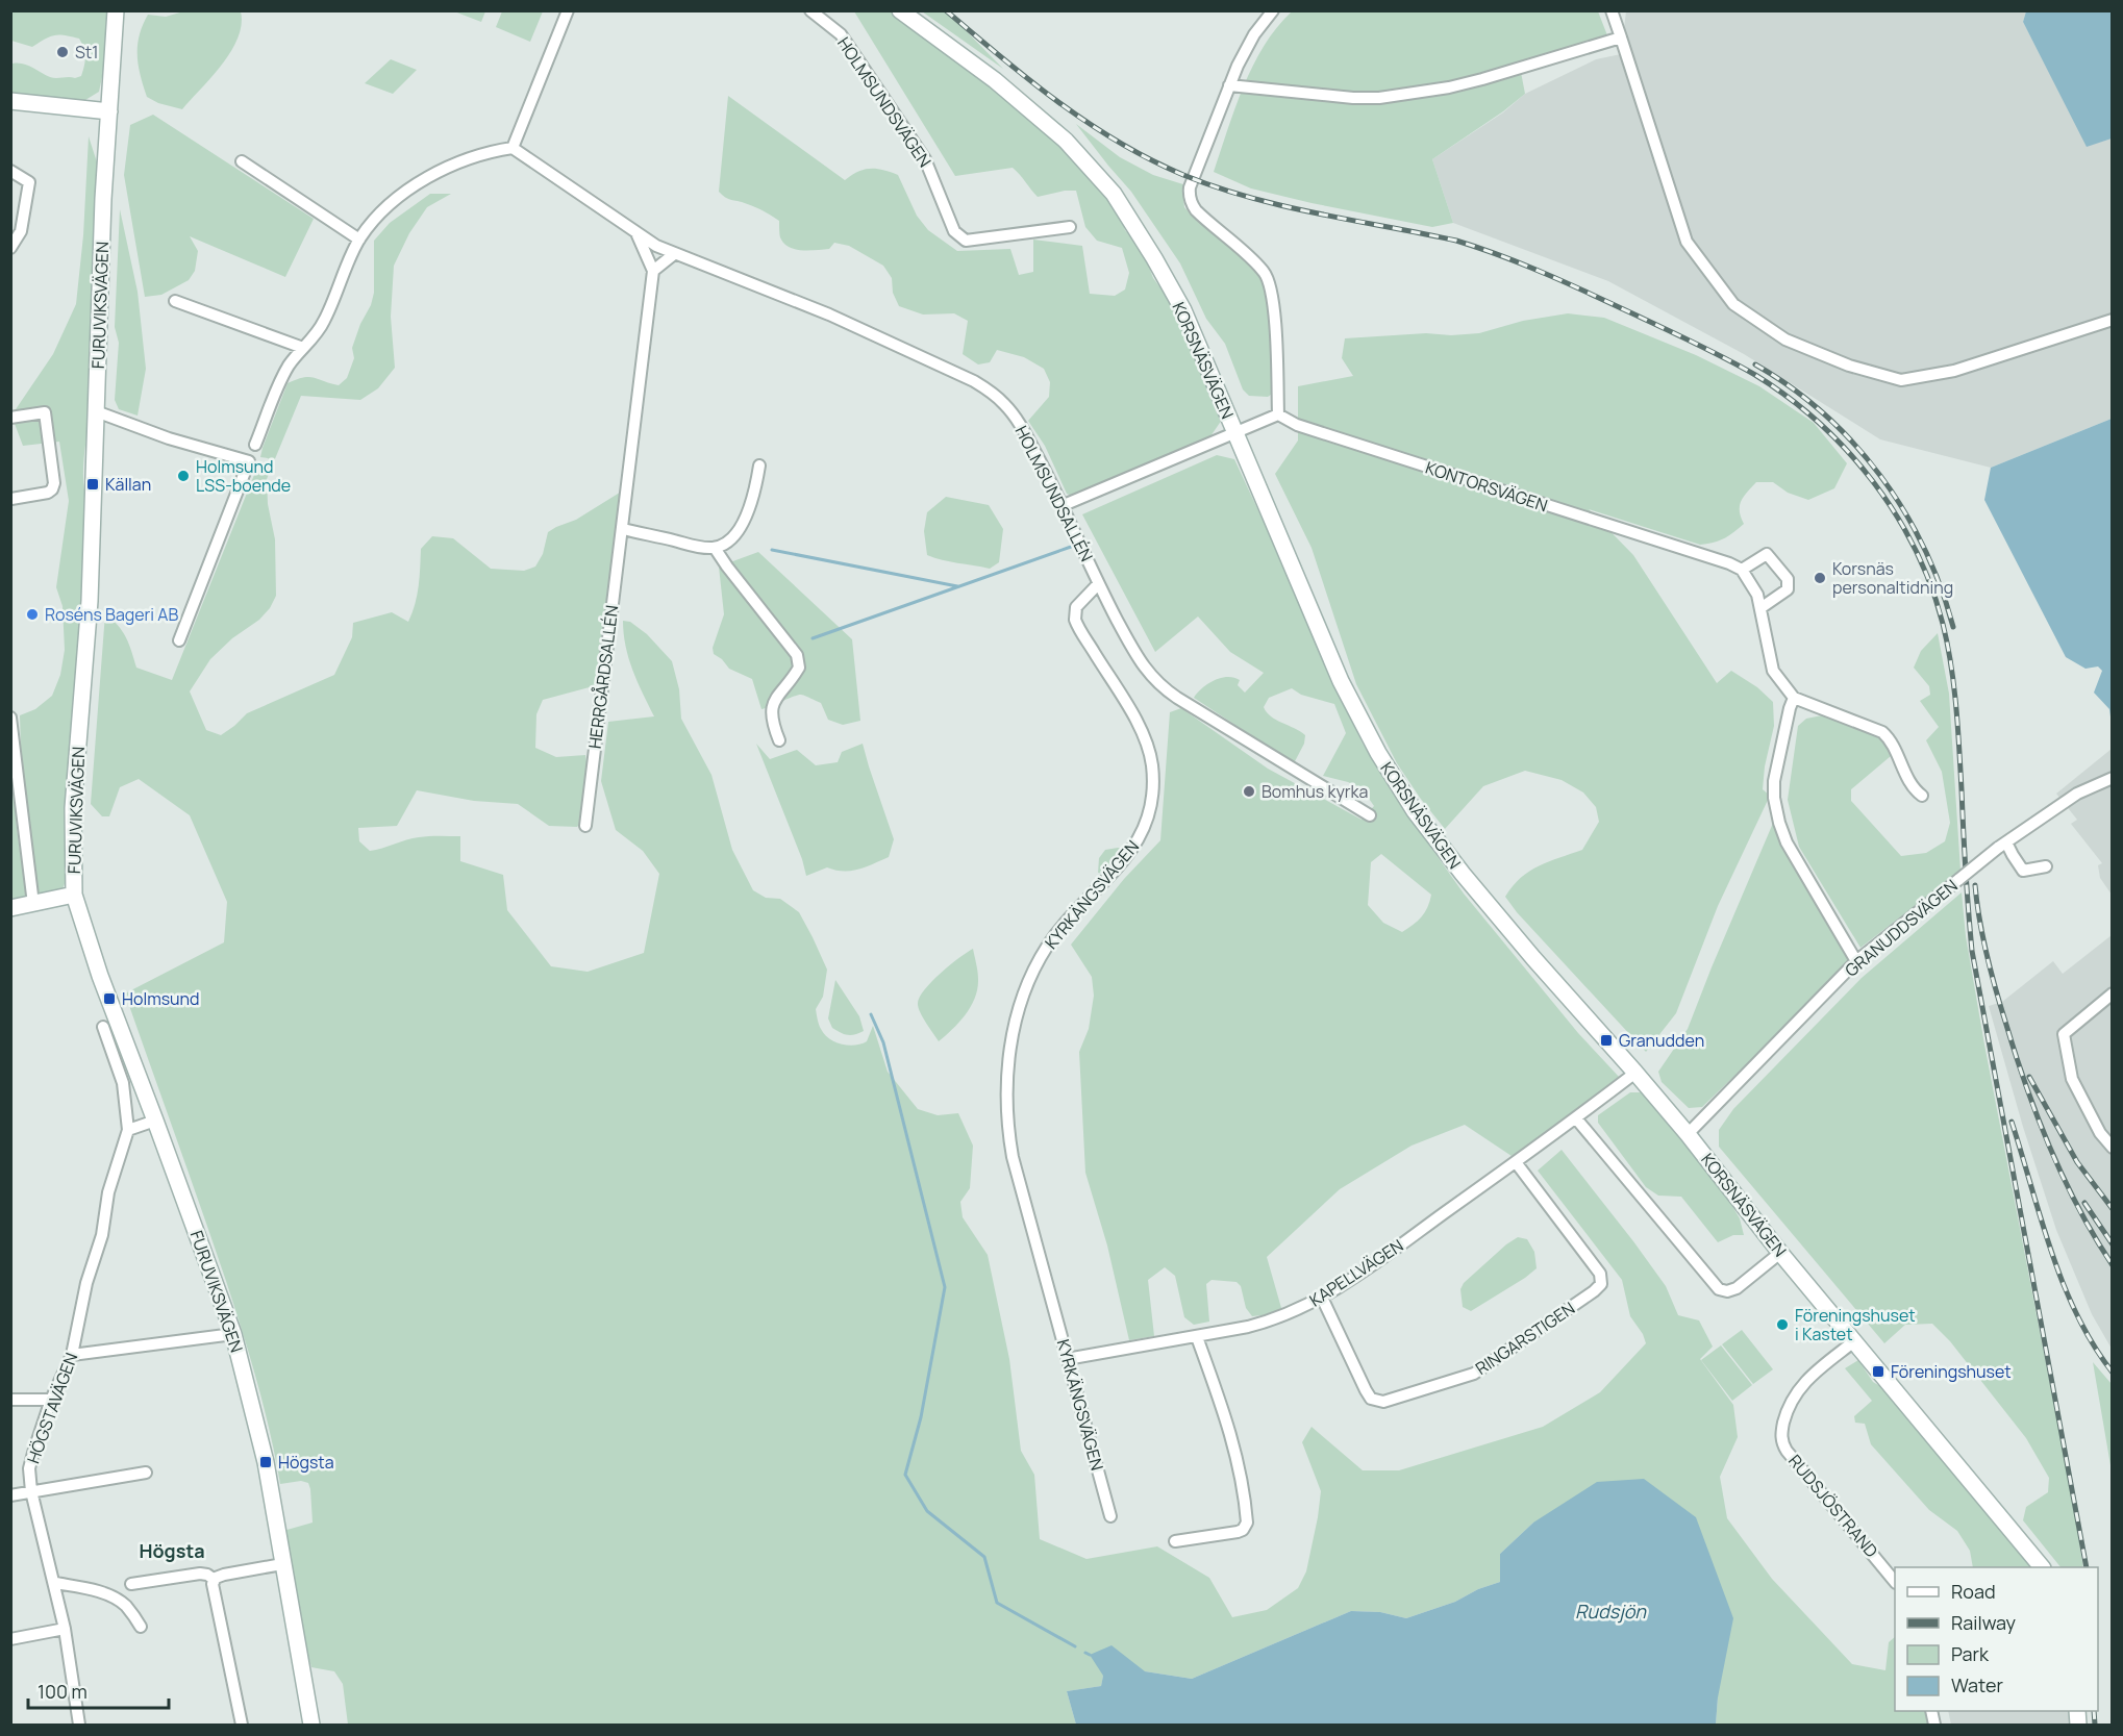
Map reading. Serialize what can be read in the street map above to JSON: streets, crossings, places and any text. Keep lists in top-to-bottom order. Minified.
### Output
{"streets":{"street":["HOLMSUNDSVÄGEN","FURUVIKSVÄGEN","KORSNÄSVÄGEN","KONTORSVÄGEN","HOLMSUNDSALLÉN","HERRGÅRDSALLÉN","KYRKÄNGSVÄGEN","GRANUDDSVÄGEN","KAPELLVÄGEN","RINGARSTIGEN","HÖGSTAVÄGEN","RUDSJÖSTRAND"]},"crossings":[["KORSNÄSVÄGEN","GRANUDDSVÄGEN"],["KORSNÄSVÄGEN","KAPELLVÄGEN"],["KORSNÄSVÄGEN","RUDSJÖSTRAND"],["HOLMSUNDSALLÉN","KYRKÄNGSVÄGEN"],["KYRKÄNGSVÄGEN","KAPELLVÄGEN"],["KAPELLVÄGEN","RINGARSTIGEN"]],"districts":["Högsta"],"water":["Rudsjön"],"places":{"other":["St1","Holmsund LSS-boende","Korsnäs personaltidning","Roséns Bageri AB","Bomhus kyrka","Föreningshuset i Kastet"],"transit":["Källan","Holmsund","Granudden","Föreningshuset","Högsta"]},"legend":["Road","Railway","Park","Water"],"scale_bar":"100 m"}
